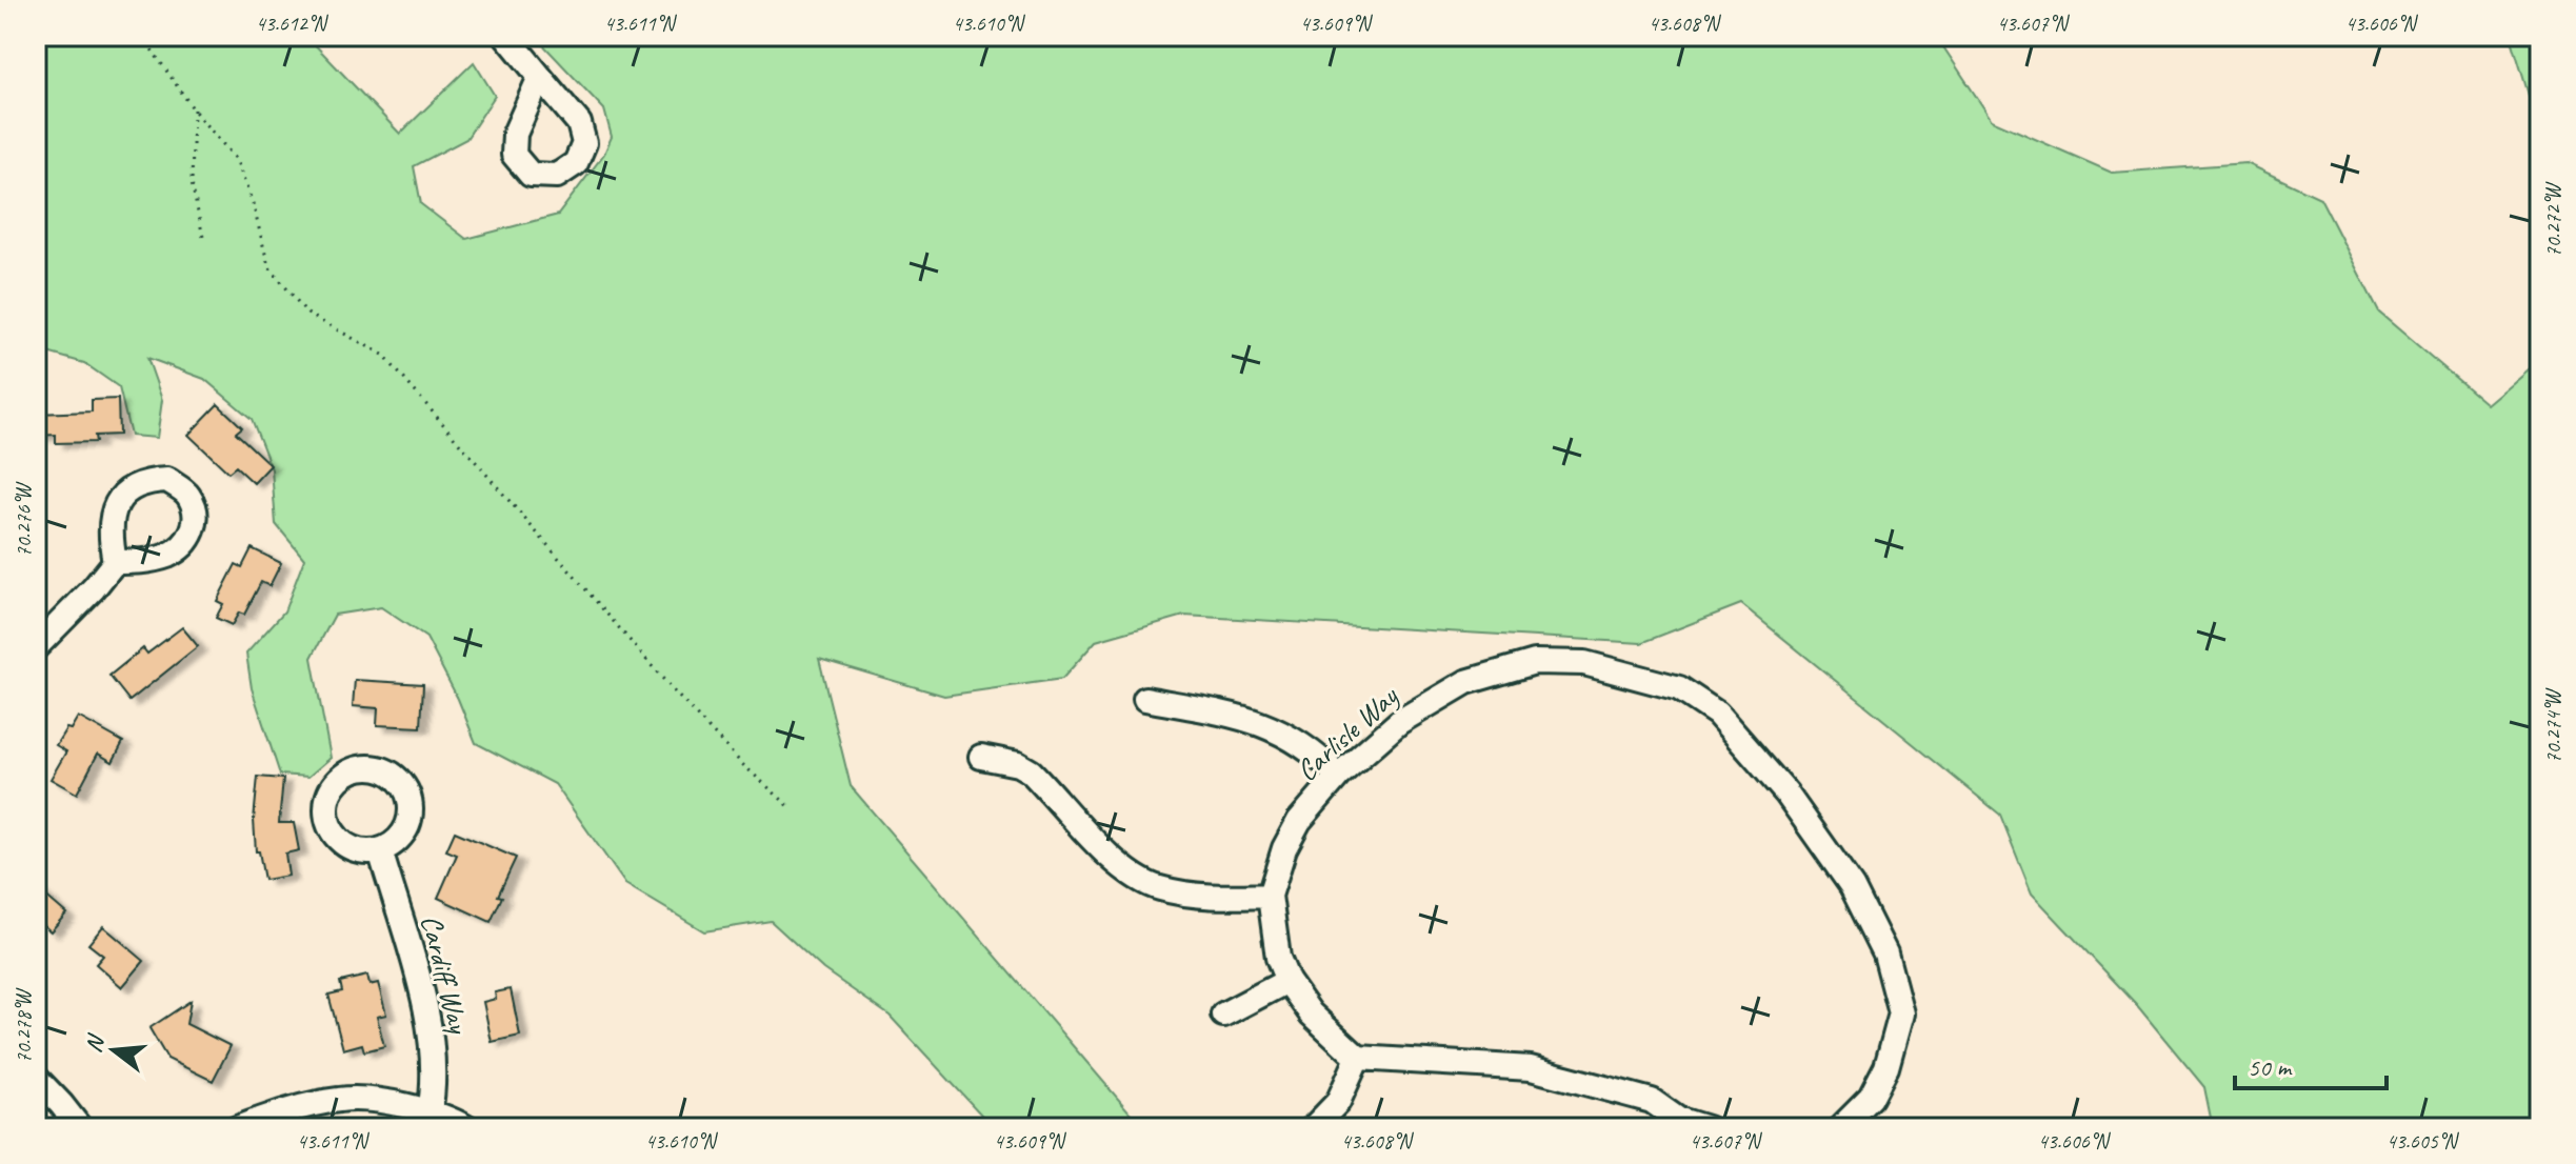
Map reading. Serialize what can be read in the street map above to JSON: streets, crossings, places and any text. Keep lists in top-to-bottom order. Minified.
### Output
{"streets":{"street":["Carlisle Way","Cardiff Way"]},"scale_bar":"50 m","north":"left","coordinates":["43.612°N","43.611°N","43.610°N","43.609°N","43.608°N","43.607°N","43.606°N","70.272°W","70.276°W","70.274°W","70.278°W","43.605°N"]}
